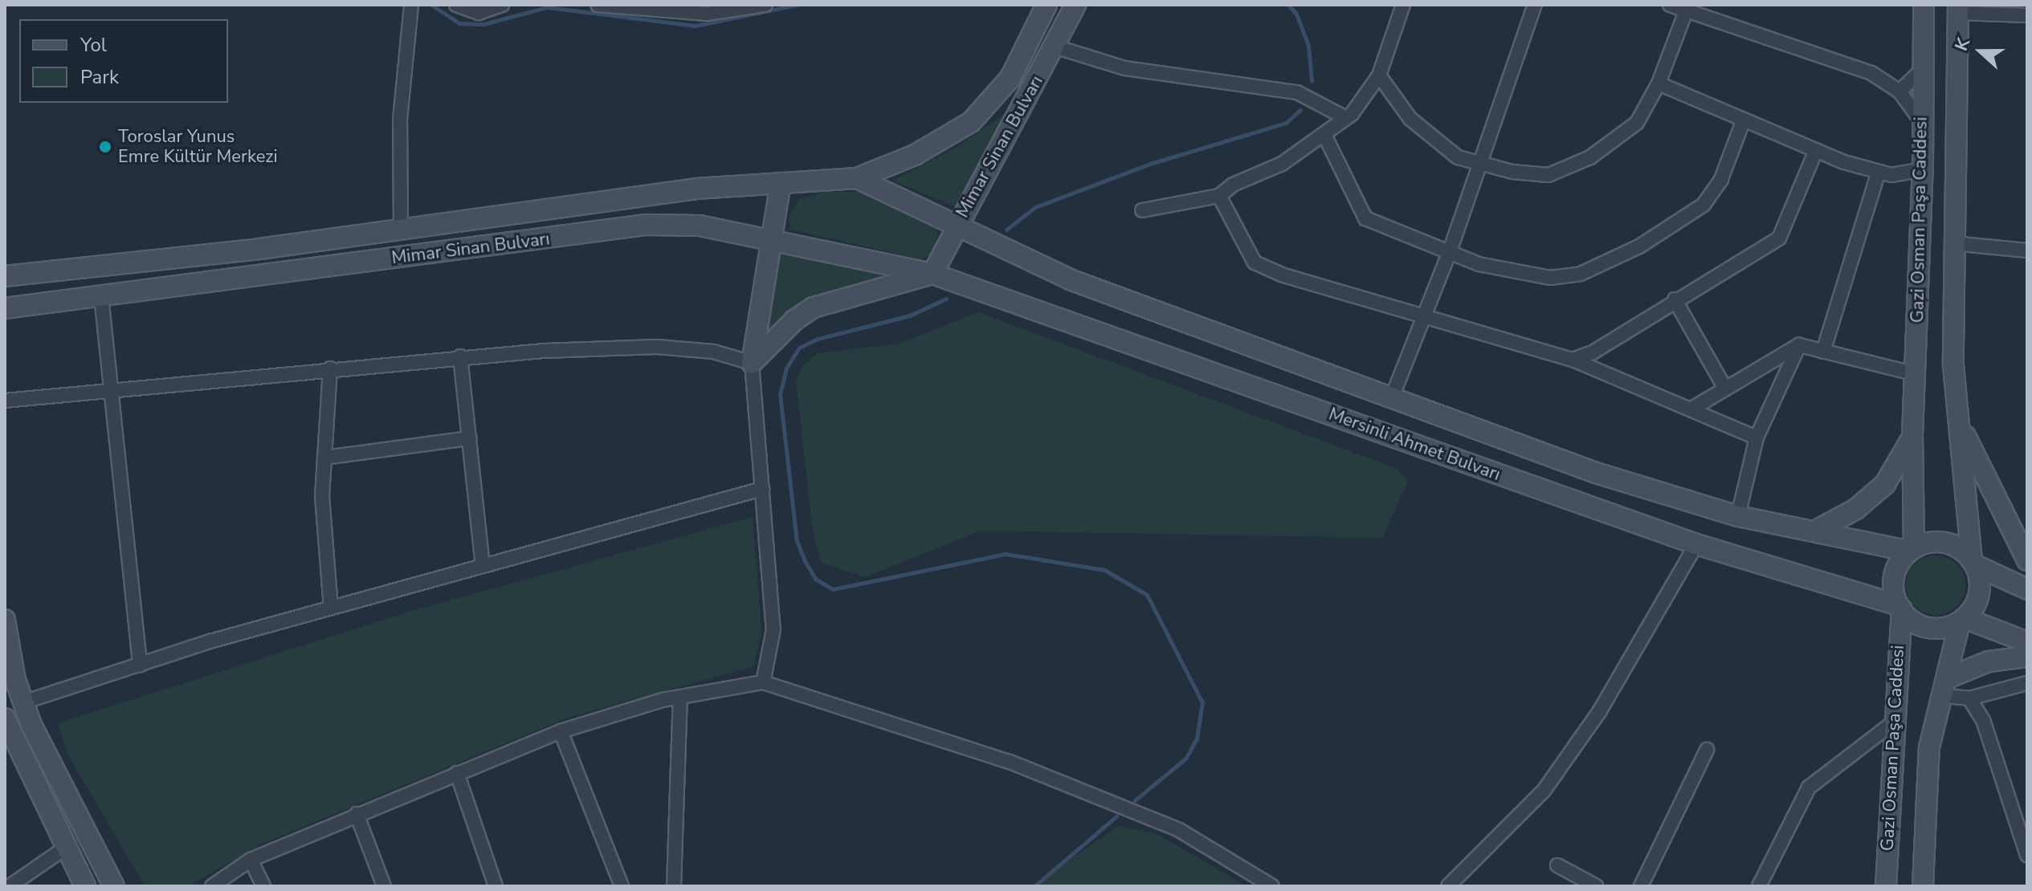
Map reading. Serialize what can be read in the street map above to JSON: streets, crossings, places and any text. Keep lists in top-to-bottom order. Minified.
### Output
{"streets":{"main road":["Mimar Sinan Bulvarı","Gazi Osman Paşa Caddesi","Mersinli Ahmet Bulvarı"]},"crossings":[["Mimar Sinan Bulvarı","Mersinli Ahmet Bulvarı"],["Gazi Osman Paşa Caddesi","Mersinli Ahmet Bulvarı"]],"places":["Toroslar Yunus Emre Kültür Merkezi"],"legend":["Yol","Park"],"north":"left"}
